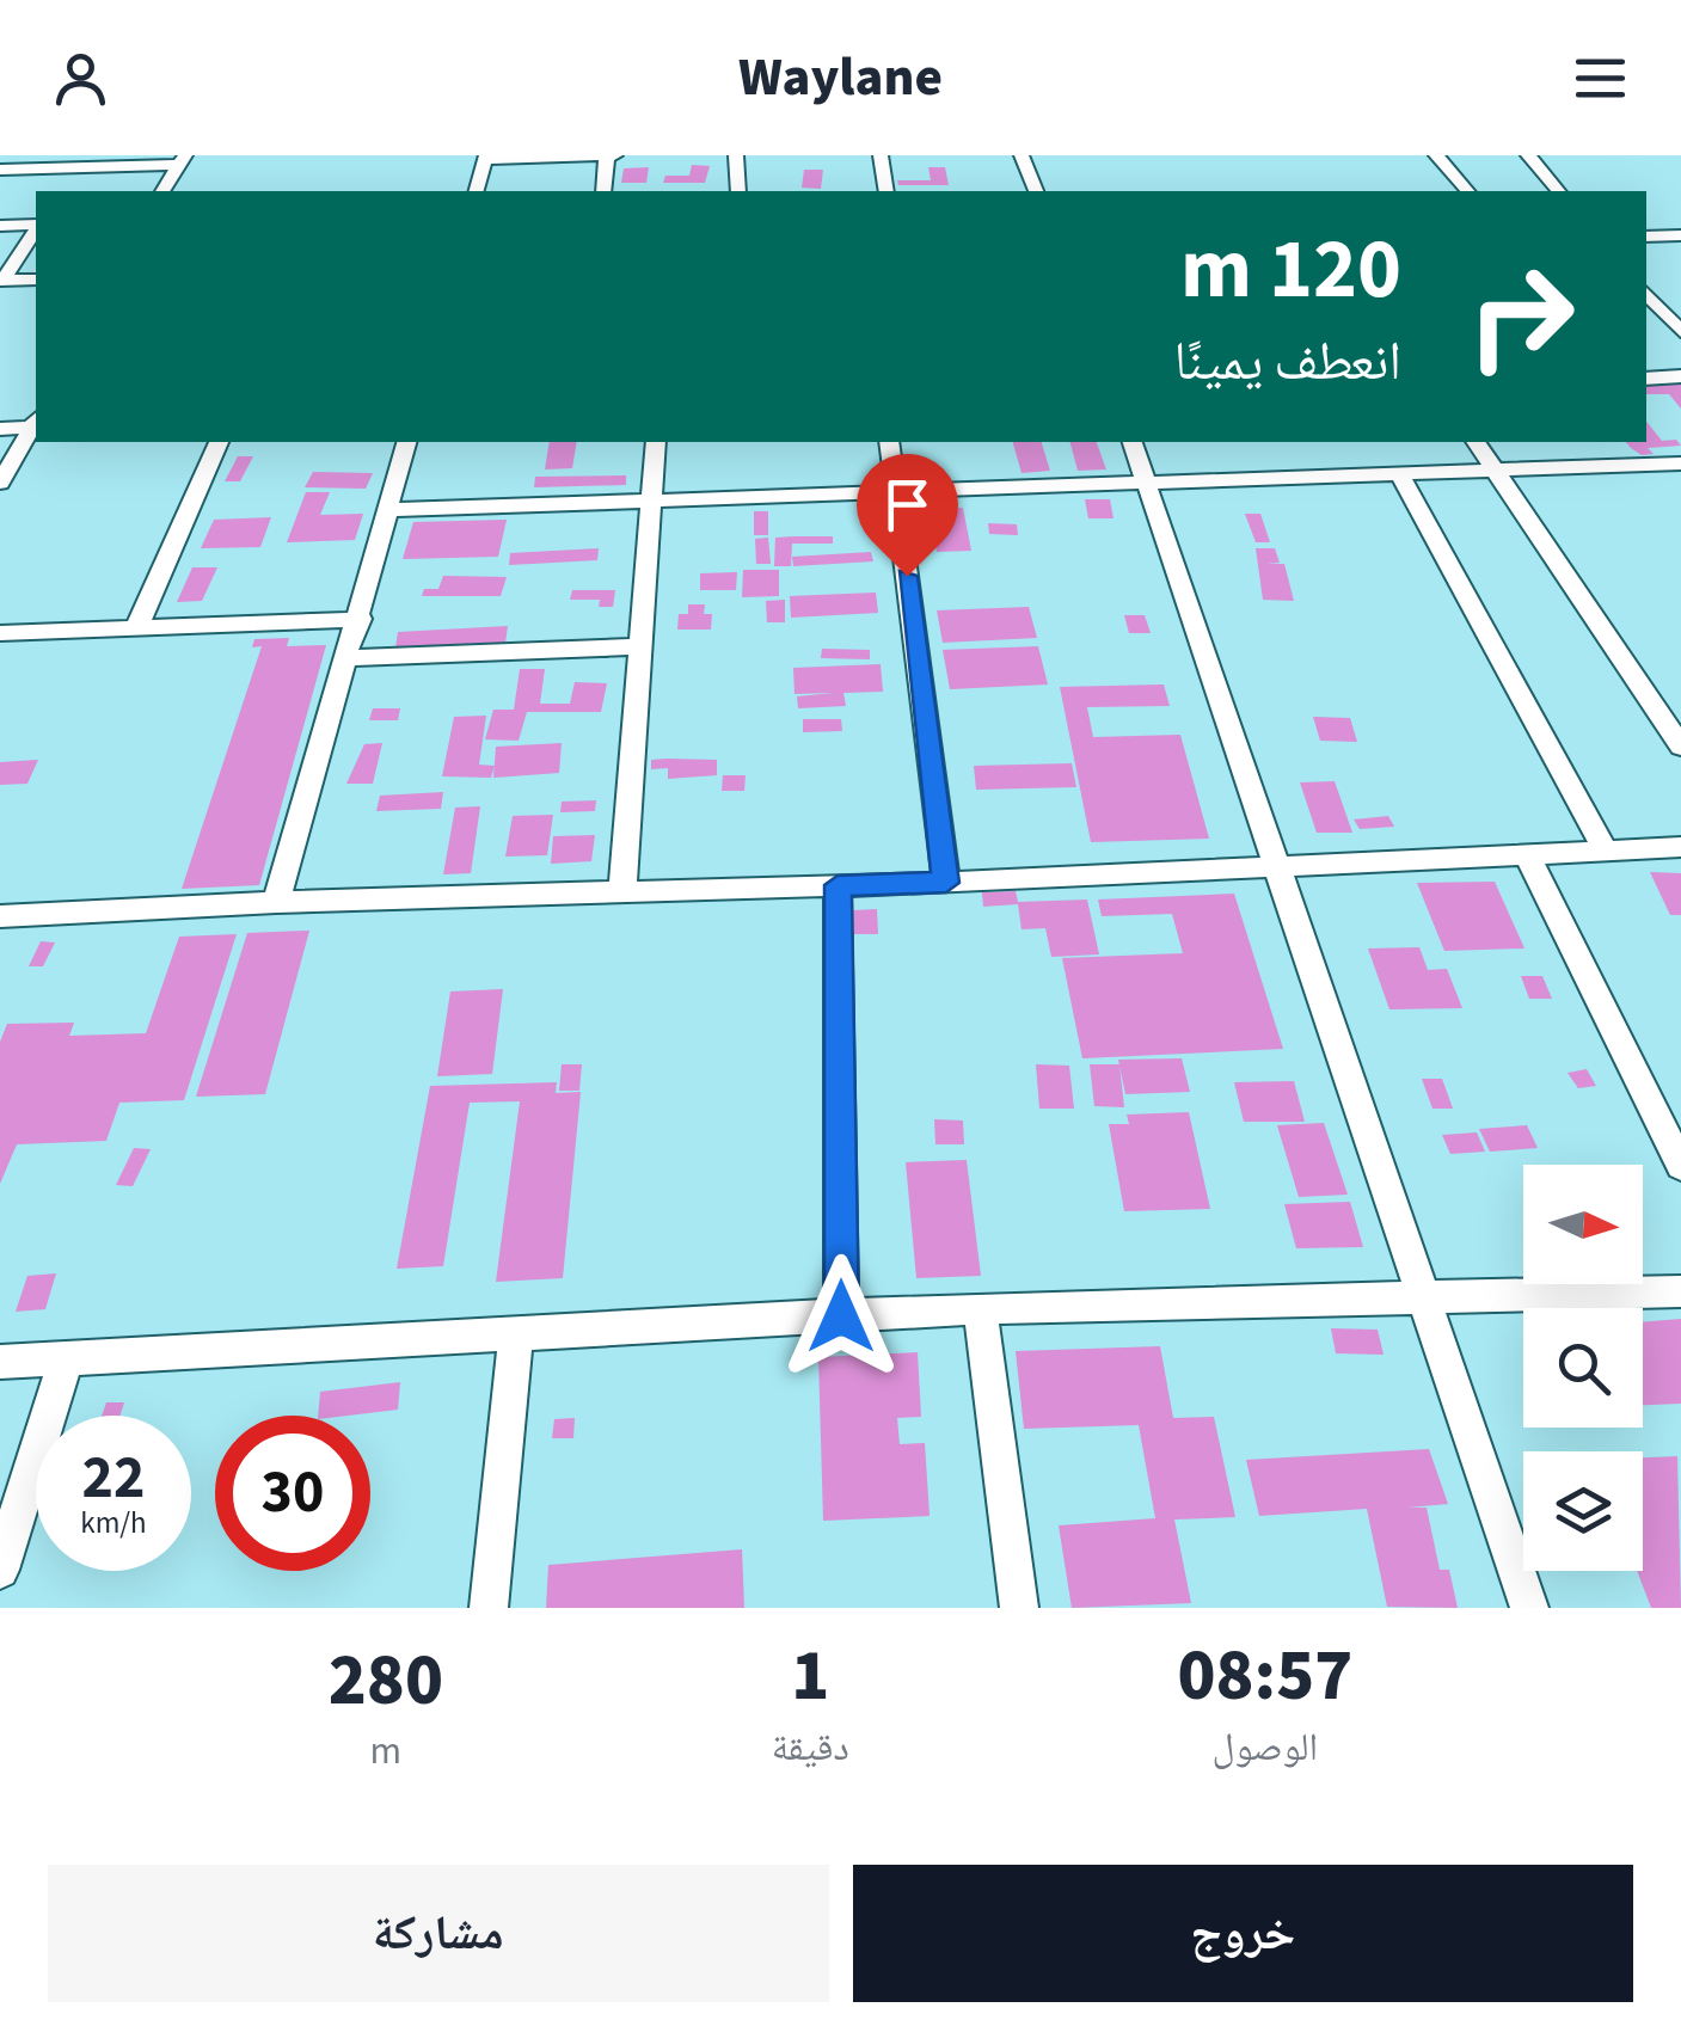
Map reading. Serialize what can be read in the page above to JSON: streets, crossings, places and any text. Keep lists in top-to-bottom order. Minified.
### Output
{"north":"right","page":{"header":"Waylane","turn":["120 m","انعطف يمينًا"],"speed":"22 km/h","limit":"30","eta":["08:57","الوصول","1","دقيقة","280","m"],"buttons":["خروج","مشاركة"]}}
